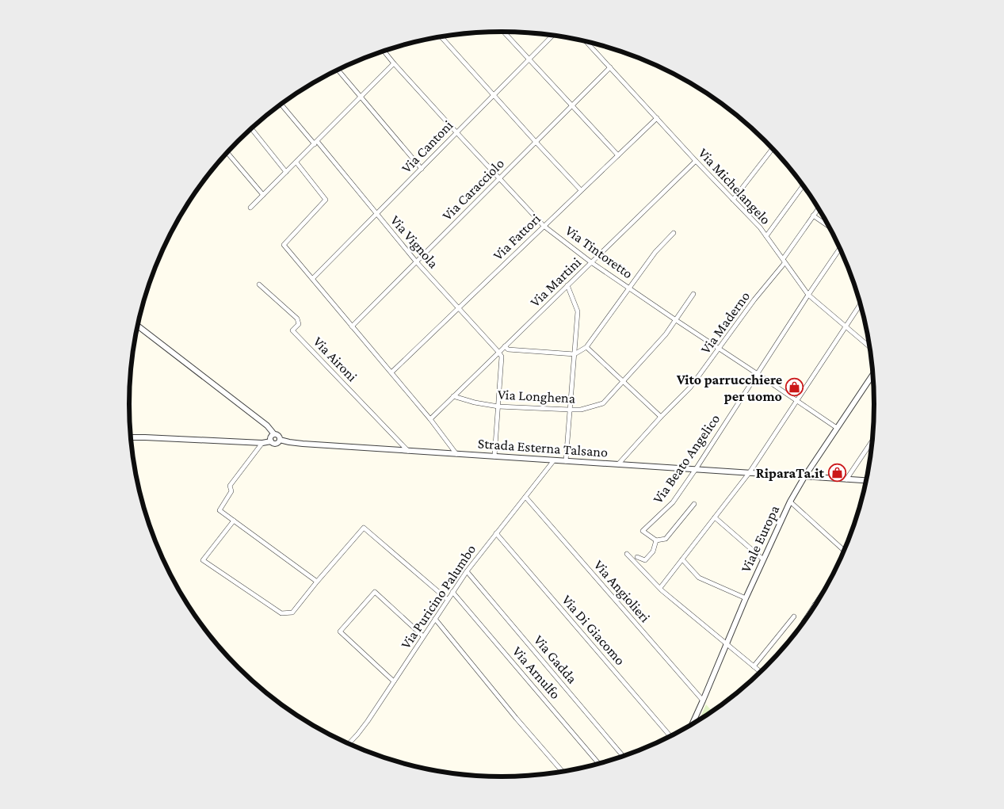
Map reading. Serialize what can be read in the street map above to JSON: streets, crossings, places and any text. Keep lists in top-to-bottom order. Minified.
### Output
{"streets":{"street":["Via Cantoni","Via Michelangelo","Via Caracciolo","Via Fattori","Via Vignola","Via Tintoretto","Via Martini","Via Maderno","Via Aironi","Via Longhena","Strada Esterna Talsano","Via Beato Angelico","Viale Europa","Via Angiolieri","Via Puricino Palumbo","Via Di Giacomo","Via Gadda","Via Arnulfo"]},"crossings":[["Via Cantoni","Via Vignola"],["Via Cantoni","Via Tintoretto"],["Via Michelangelo","Via Caracciolo"],["Via Michelangelo","Via Fattori"],["Via Michelangelo","Via Martini"],["Via Michelangelo","Via Maderno"],["Via Michelangelo","Via Beato Angelico"],["Via Caracciolo","Via Vignola"],["Via Caracciolo","Via Tintoretto"],["Via Fattori","Via Vignola"],["Via Fattori","Via Tintoretto"],["Via Vignola","Via Martini"],["Via Tintoretto","Via Martini"],["Via Tintoretto","Via Maderno"],["Via Tintoretto","Via Longhena"],["Via Tintoretto","Via Beato Angelico"],["Via Tintoretto","Viale Europa"],["Via Martini","Via Longhena"],["Via Maderno","Strada Esterna Talsano"],["Via Aironi","Strada Esterna Talsano"],["Strada Esterna Talsano","Via Beato Angelico"],["Strada Esterna Talsano","Viale Europa"],["Strada Esterna Talsano","Via Puricino Palumbo"],["Viale Europa","Via Angiolieri"],["Via Angiolieri","Via Puricino Palumbo"],["Via Puricino Palumbo","Via Di Giacomo"],["Via Puricino Palumbo","Via Gadda"],["Via Puricino Palumbo","Via Arnulfo"]],"places":{"shop":["Vito parrucchiere per uomo","RiparaTa.it"]}}
